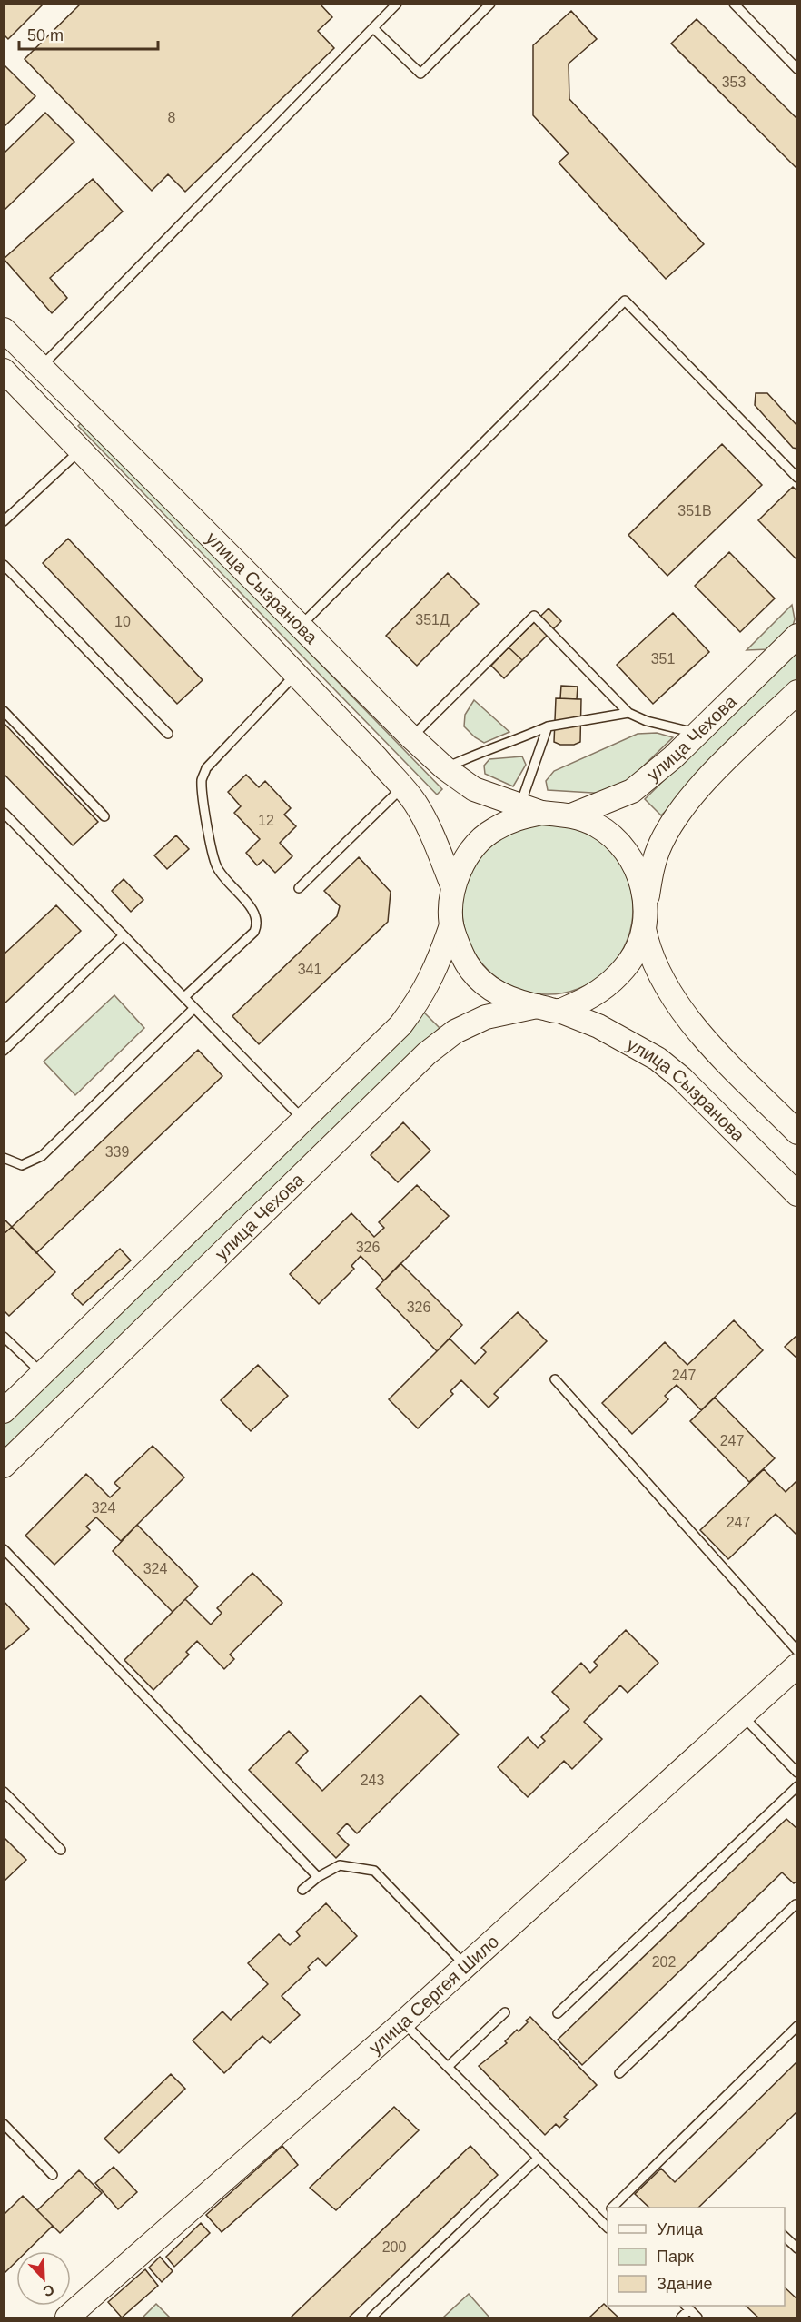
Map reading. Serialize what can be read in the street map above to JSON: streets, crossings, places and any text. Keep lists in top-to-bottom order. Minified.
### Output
{"streets":{"main road":["улица Сызранова","улица Чехова","улица Сергея Шило"]},"crossings":[["улица Сызранова","улица Чехова"]],"house_numbers":["353","8","351В","351Д","10","351","12","341","339","326","326","247","247","324","247","324","243","202","200"],"legend":["Улица","Парк","Здание"],"scale_bar":"50 m","north":"bottom right"}
